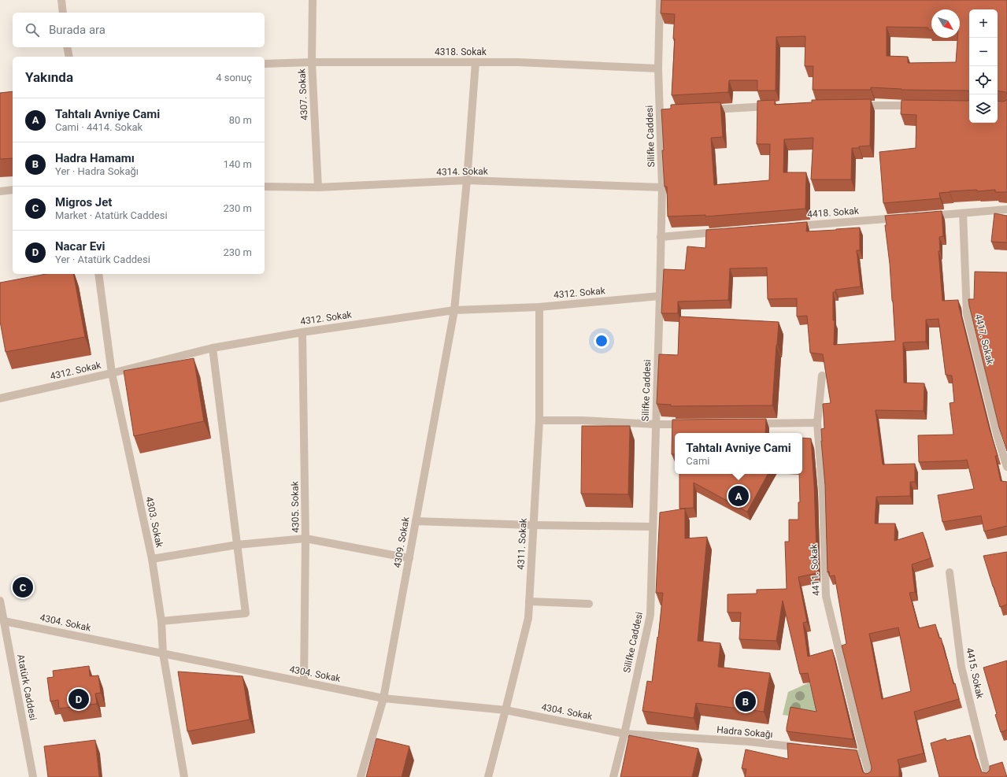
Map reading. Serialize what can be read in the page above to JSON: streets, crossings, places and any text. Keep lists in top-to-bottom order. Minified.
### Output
{"streets":{"street":["4318. Sokak","4307. Sokak","Silifke Caddesi","4314. Sokak","4418. Sokak","4312. Sokak","4417. Sokak","4305. Sokak","4303. Sokak","4309. Sokak","4311. Sokak","4411. Sokak","4304. Sokak","4415. Sokak","Atatürk Caddesi","Hadra Sokağı"]},"crossings":[["4318. Sokak","4307. Sokak"],["4318. Sokak","Silifke Caddesi"],["4318. Sokak","4309. Sokak"],["4307. Sokak","4314. Sokak"],["Silifke Caddesi","4314. Sokak"],["Silifke Caddesi","4312. Sokak"],["Silifke Caddesi","4304. Sokak"],["Silifke Caddesi","Hadra Sokağı"],["4314. Sokak","4309. Sokak"],["4312. Sokak","4305. Sokak"],["4312. Sokak","4303. Sokak"],["4312. Sokak","4309. Sokak"],["4312. Sokak","4311. Sokak"],["4305. Sokak","4304. Sokak"],["4303. Sokak","4304. Sokak"],["4309. Sokak","4304. Sokak"],["4311. Sokak","4304. Sokak"],["4304. Sokak","Atatürk Caddesi"],["4304. Sokak","Hadra Sokağı"]],"north":"bottom right","page":{"map_buttons":["+","−"],"search":"Burada ara","heading":["Yakında","4 sonuç"],"list":[{"mark":"A","name":"Tahtalı Avniye Cami","note":"Cami · 4414. Sokak","value":"80 m"},{"mark":"B","name":"Hadra Hamamı","note":"Yer · Hadra Sokağı","value":"140 m"},{"mark":"C","name":"Migros Jet","note":"Market · Atatürk Caddesi","value":"230 m"},{"mark":"D","name":"Nacar Evi","note":"Yer · Atatürk Caddesi","value":"230 m"}],"popup":["Tahtalı Avniye Cami","Cami"],"pins":["A","C","D","B"]}}
